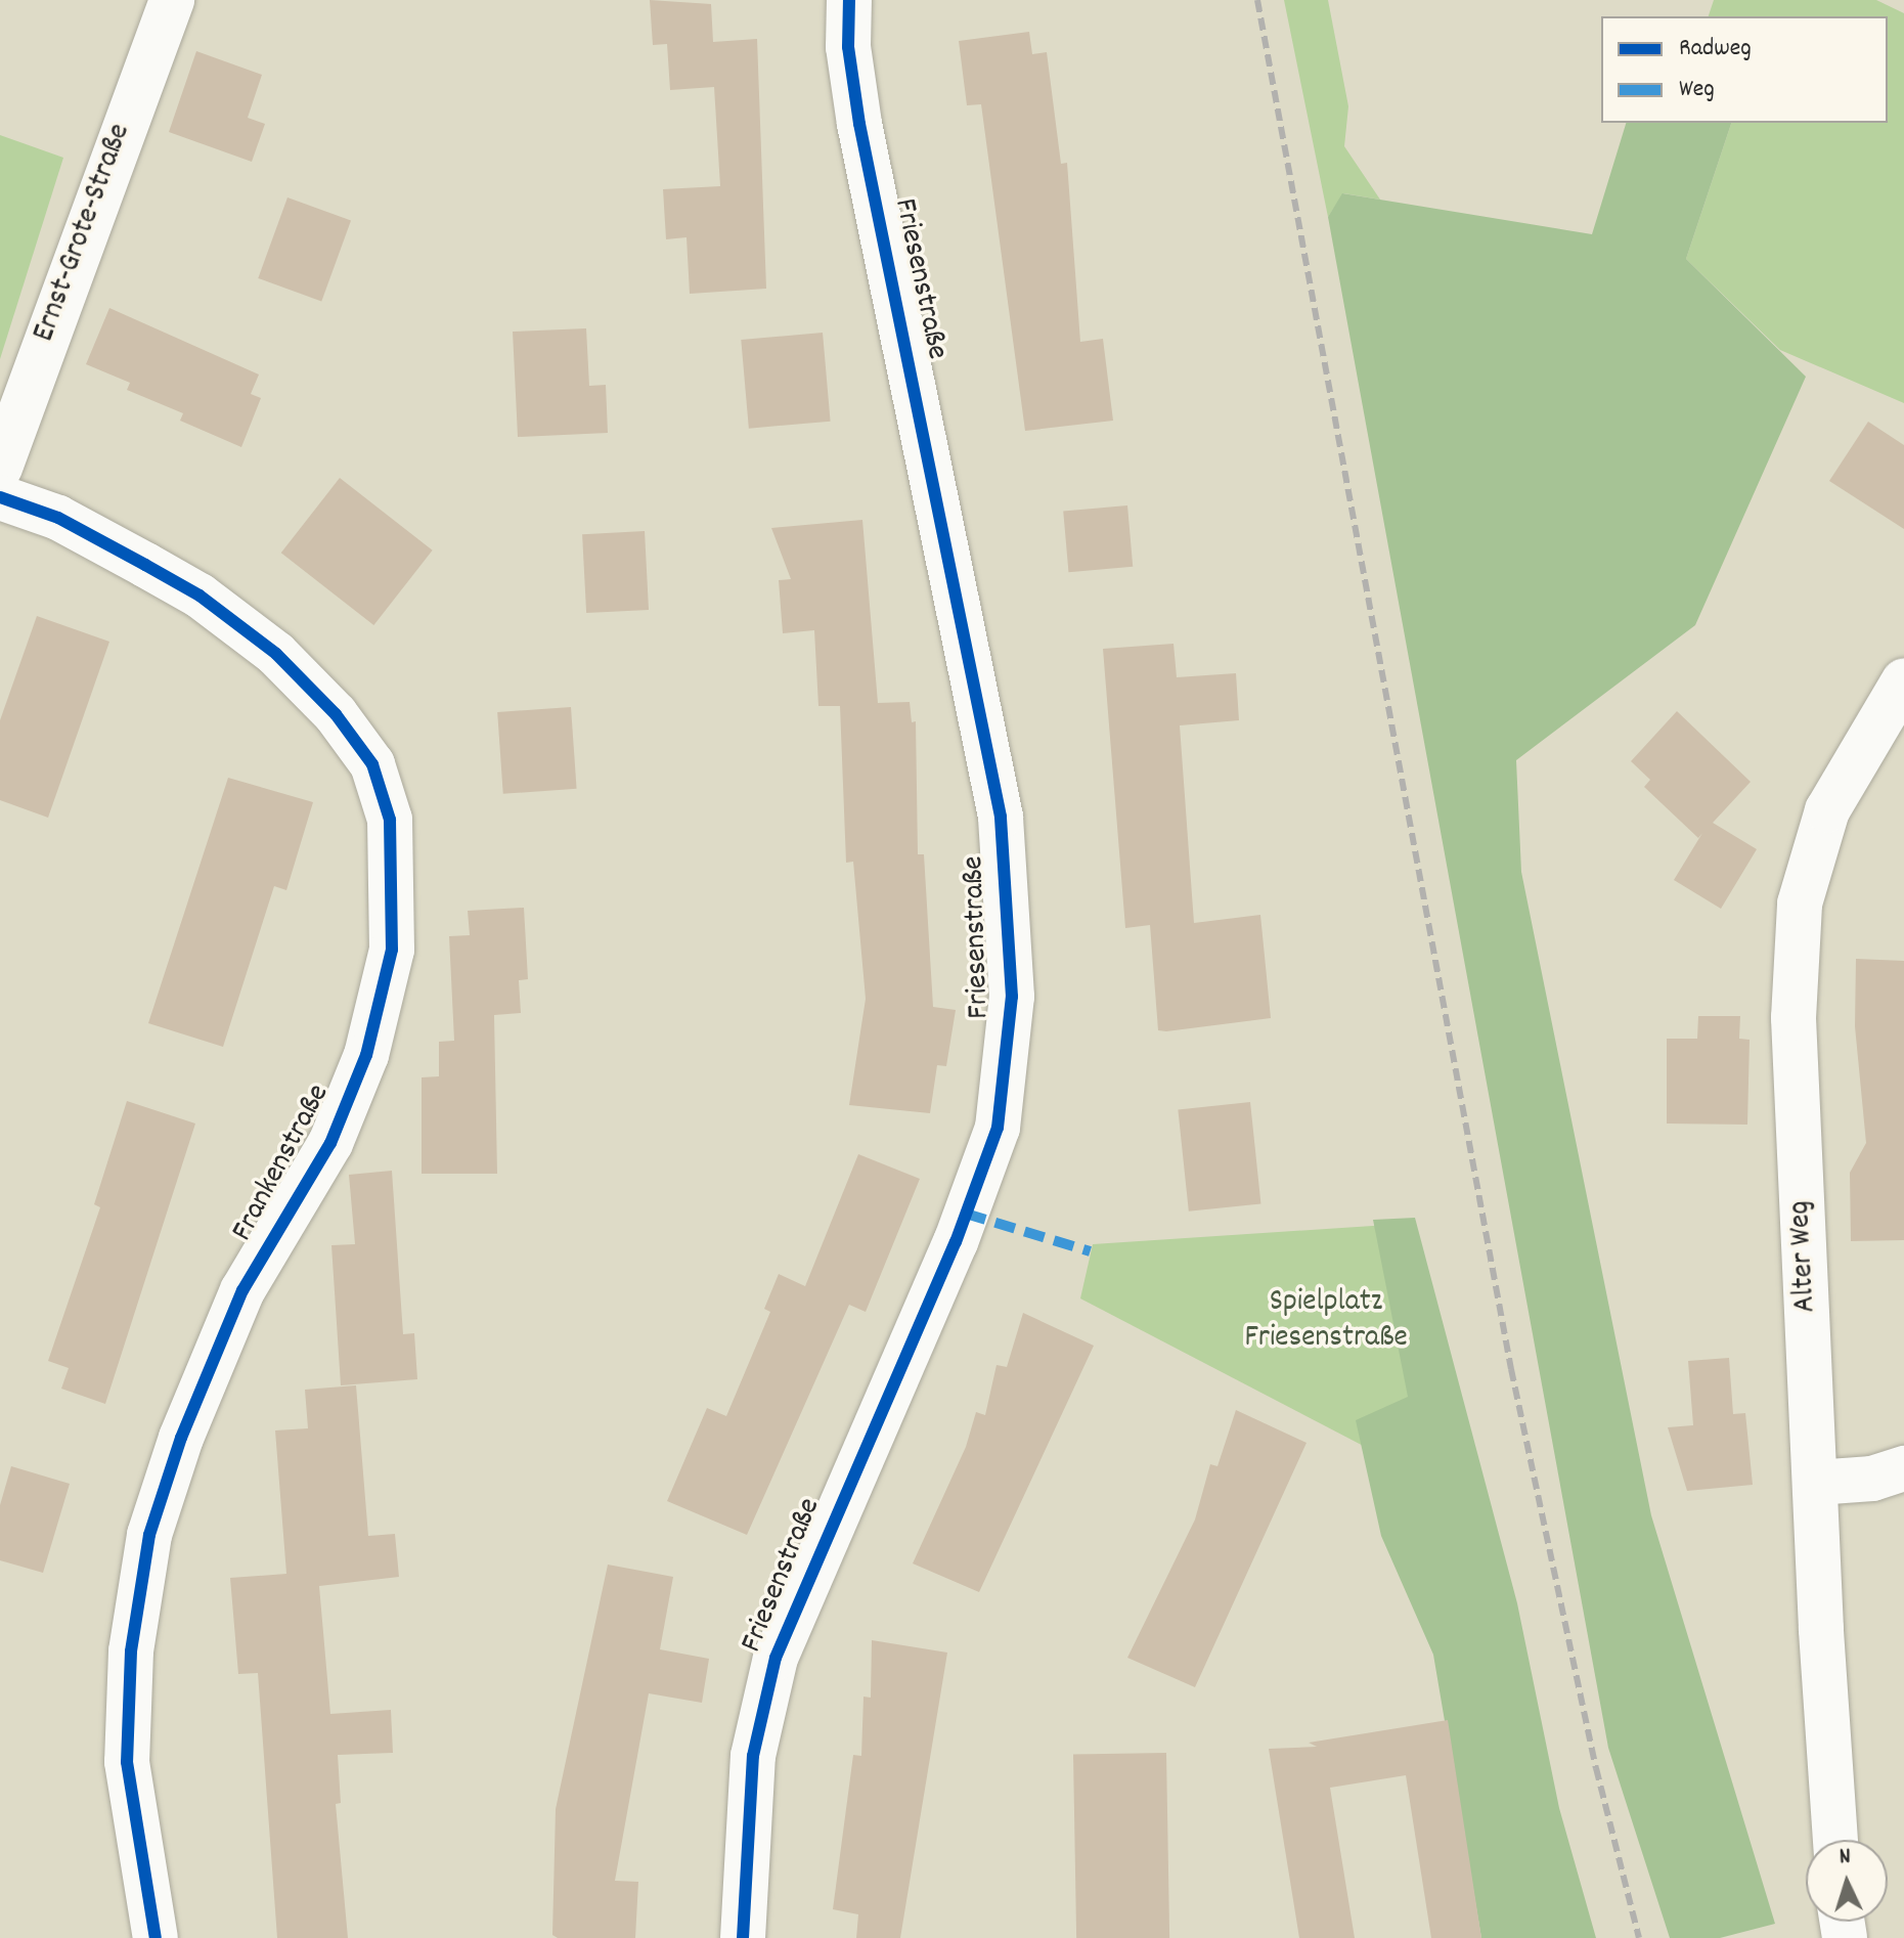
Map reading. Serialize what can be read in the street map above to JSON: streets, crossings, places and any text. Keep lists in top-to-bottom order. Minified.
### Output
{"streets":{"street":["Ernst-Grote-Straße","Friesenstraße","Frankenstraße","Alter Weg"]},"parks":["Spielplatz Friesenstraße"],"legend":["Radweg","Weg"],"north":"top"}
